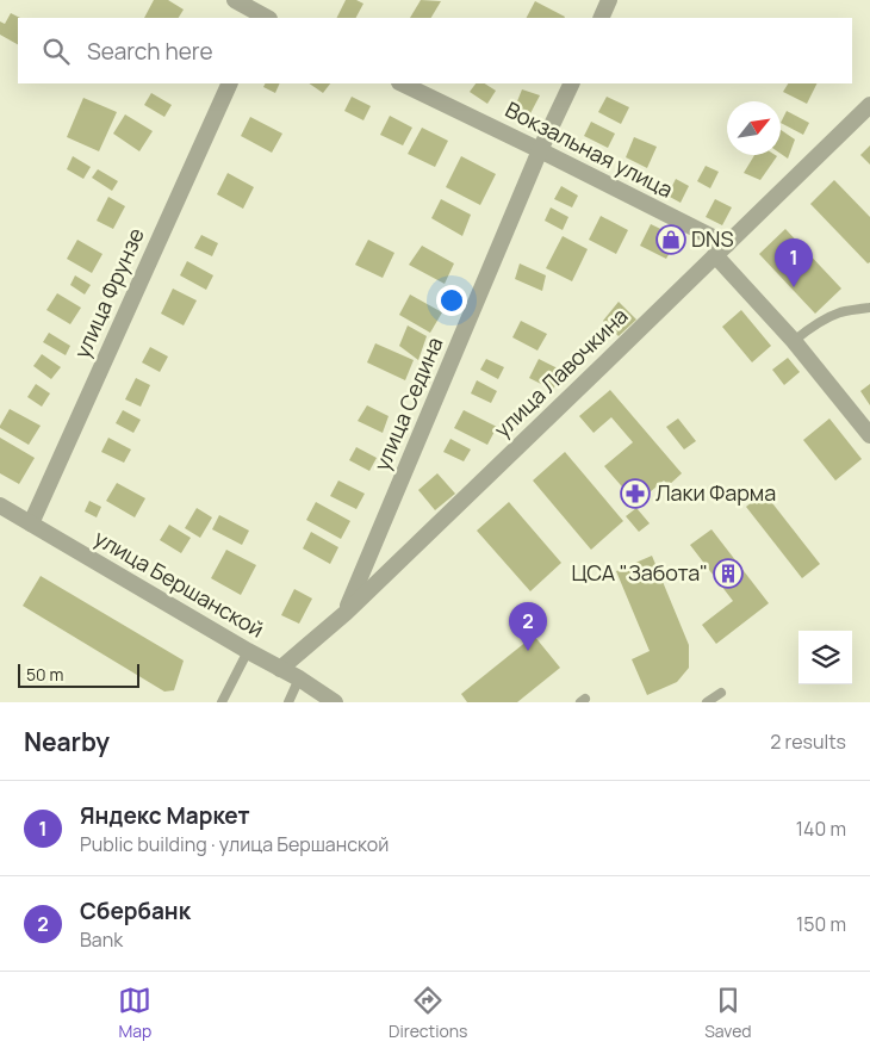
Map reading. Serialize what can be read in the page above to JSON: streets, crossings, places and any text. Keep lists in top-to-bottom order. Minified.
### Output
{"streets":{"street":["Вокзальная улица","улица Фрунзе","улица Лавочкина","улица Седина","улица Бершанской"]},"crossings":[["Вокзальная улица","улица Лавочкина"],["Вокзальная улица","улица Седина"],["улица Фрунзе","улица Бершанской"],["улица Лавочкина","улица Седина"],["улица Лавочкина","улица Бершанской"]],"places":{"shop":["DNS"],"pharmacy":["Лаки Фарма"],"building":["ЦСА \"Забота\""]},"scale_bar":"50 m","north":"top right","page":{"search":"Search here","pins":["1","2"],"scale":"50 m","heading":["Nearby","2 results"],"list":[{"mark":"1","name":"Яндекс Маркет","note":"Public building · улица Бершанской","value":"140 m"},{"mark":"2","name":"Сбербанк","note":"Bank","value":"150 m"}],"nav":["Map","Directions","Saved"]}}
